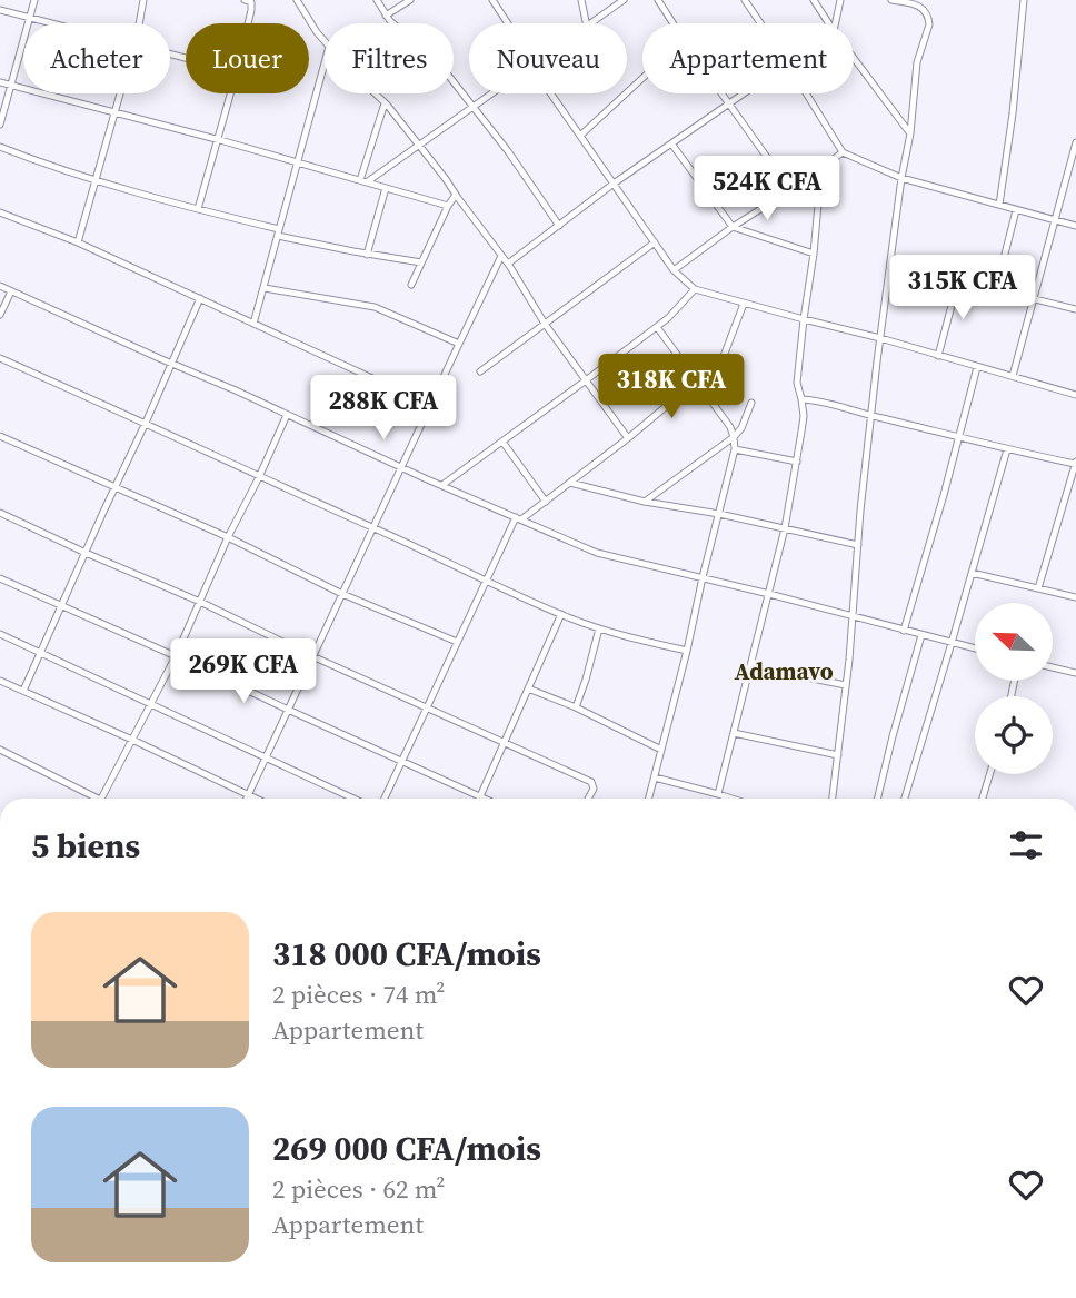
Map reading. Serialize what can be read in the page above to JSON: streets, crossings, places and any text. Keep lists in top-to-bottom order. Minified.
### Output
{"districts":["Adamavo"],"north":"top left","page":{"chip":["Acheter","Louer","Filtres","Nouveau","Appartement"],"price":["524K CFA","315K CFA","318K CFA","288K CFA","269K CFA"],"heading":"5 biens","list":[{"name":"318 000 CFA/mois","note":"2 pièces · 74 m² · Appartement"},{"name":"269 000 CFA/mois","note":"2 pièces · 62 m² · Appartement"}]}}
